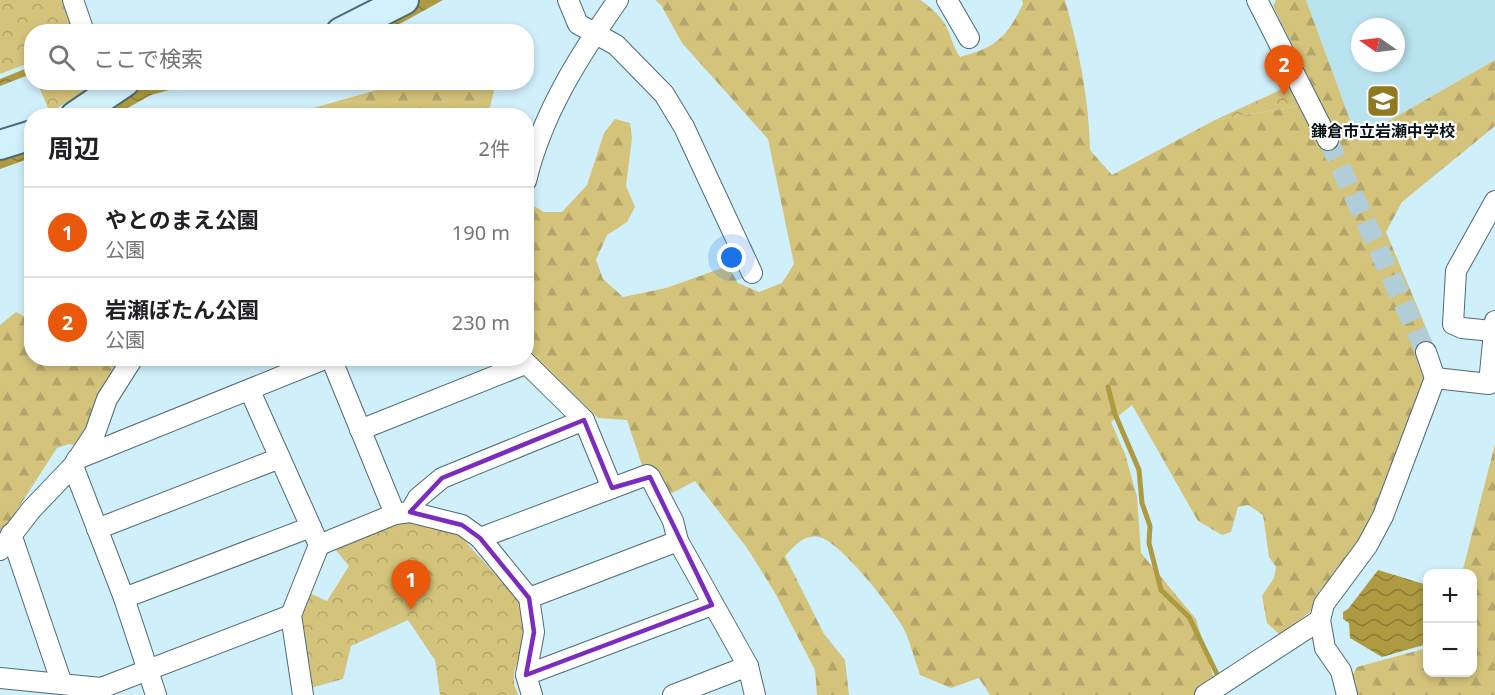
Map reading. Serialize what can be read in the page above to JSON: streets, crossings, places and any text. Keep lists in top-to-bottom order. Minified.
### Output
{"places":{"school or university":["鎌倉市立岩瀬中学校"]},"north":"left","page":{"search":"ここで検索","pins":["2","1"],"heading":["周辺","2件"],"list":[{"mark":"1","name":"やとのまえ公園","note":"公園","value":"190 m"},{"mark":"2","name":"岩瀬ぼたん公園","note":"公園","value":"230 m"}],"map_buttons":["+","−"]}}
